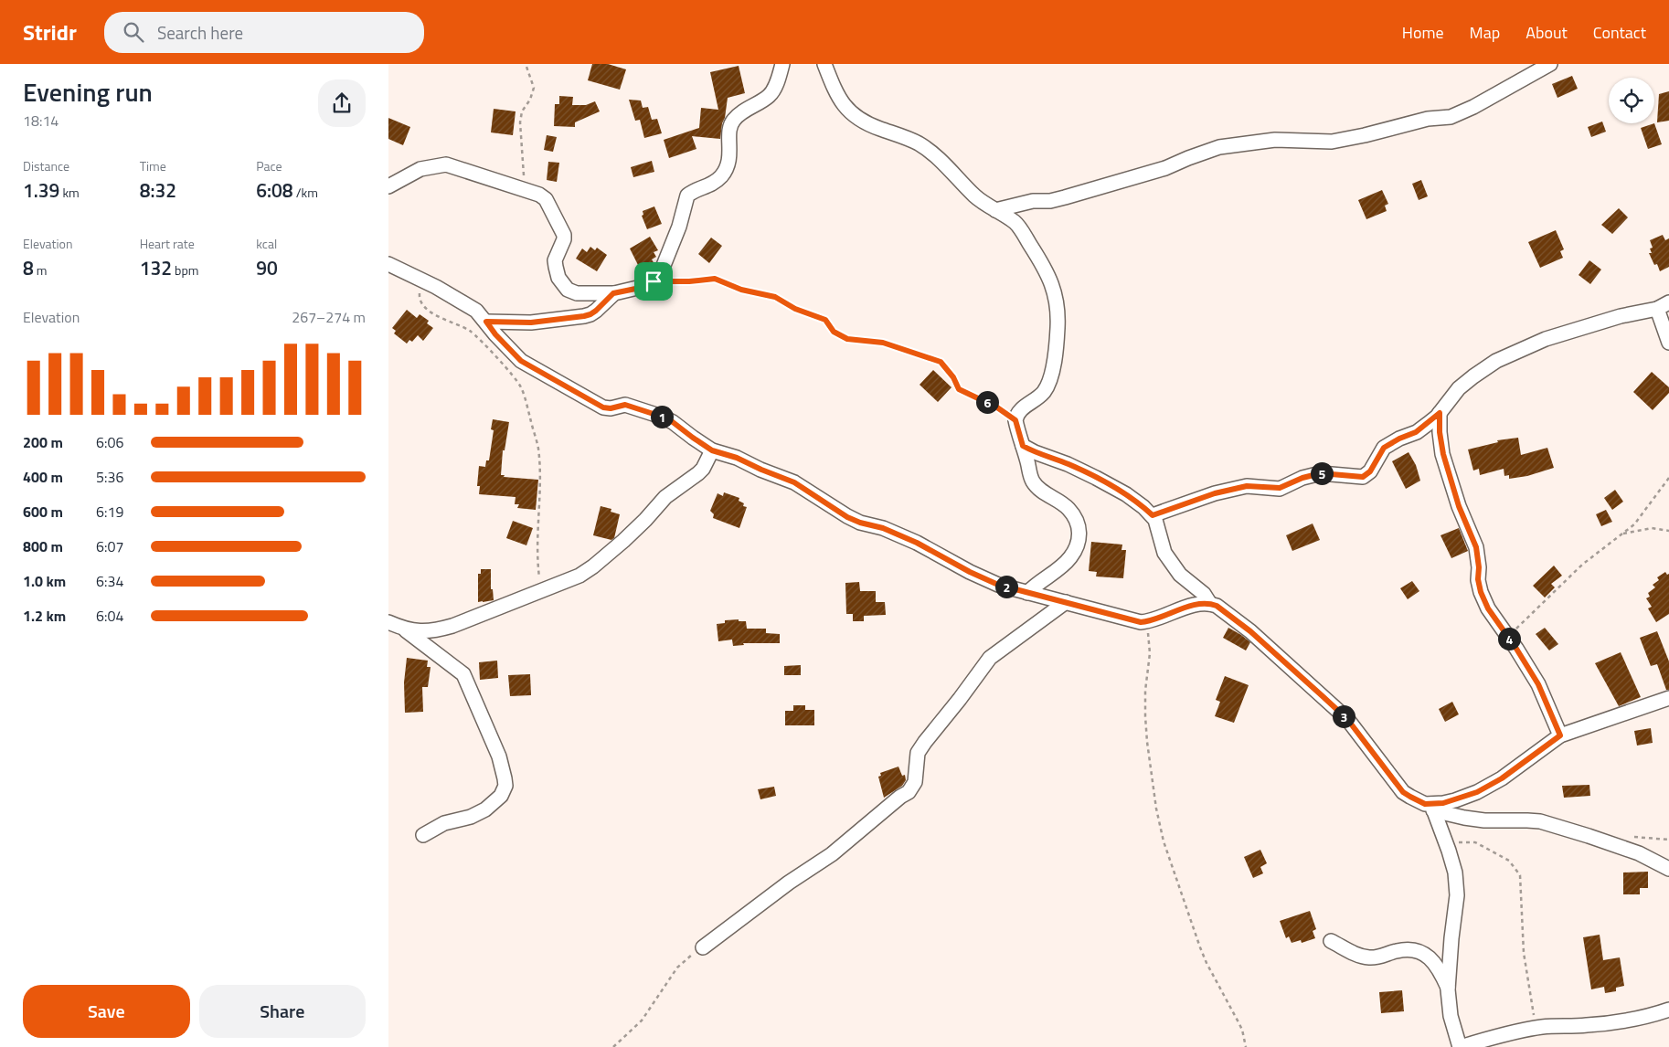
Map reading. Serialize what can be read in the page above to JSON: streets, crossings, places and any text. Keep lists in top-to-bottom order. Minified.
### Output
{"page":{"header":"Stridr","search":"Search here","nav":["Home","Map","About","Contact"],"heading":["Evening run","18:14"],"stats":[["Distance","1.39 km"],["Time","8:32"],["Pace","6:08 /km"],["Elevation","8 m"],["Heart rate","132 bpm"],["kcal","90"]],"chart":["Elevation","267–274 m"],"pins":["6","1","5","2","4","3"],"list":[{"name":"200 m","note":"6:06"},{"name":"400 m","note":"5:36"},{"name":"600 m","note":"6:19"},{"name":"800 m","note":"6:07"},{"name":"1.0 km","note":"6:34"},{"name":"1.2 km","note":"6:04"}],"buttons":["Save","Share"]}}
